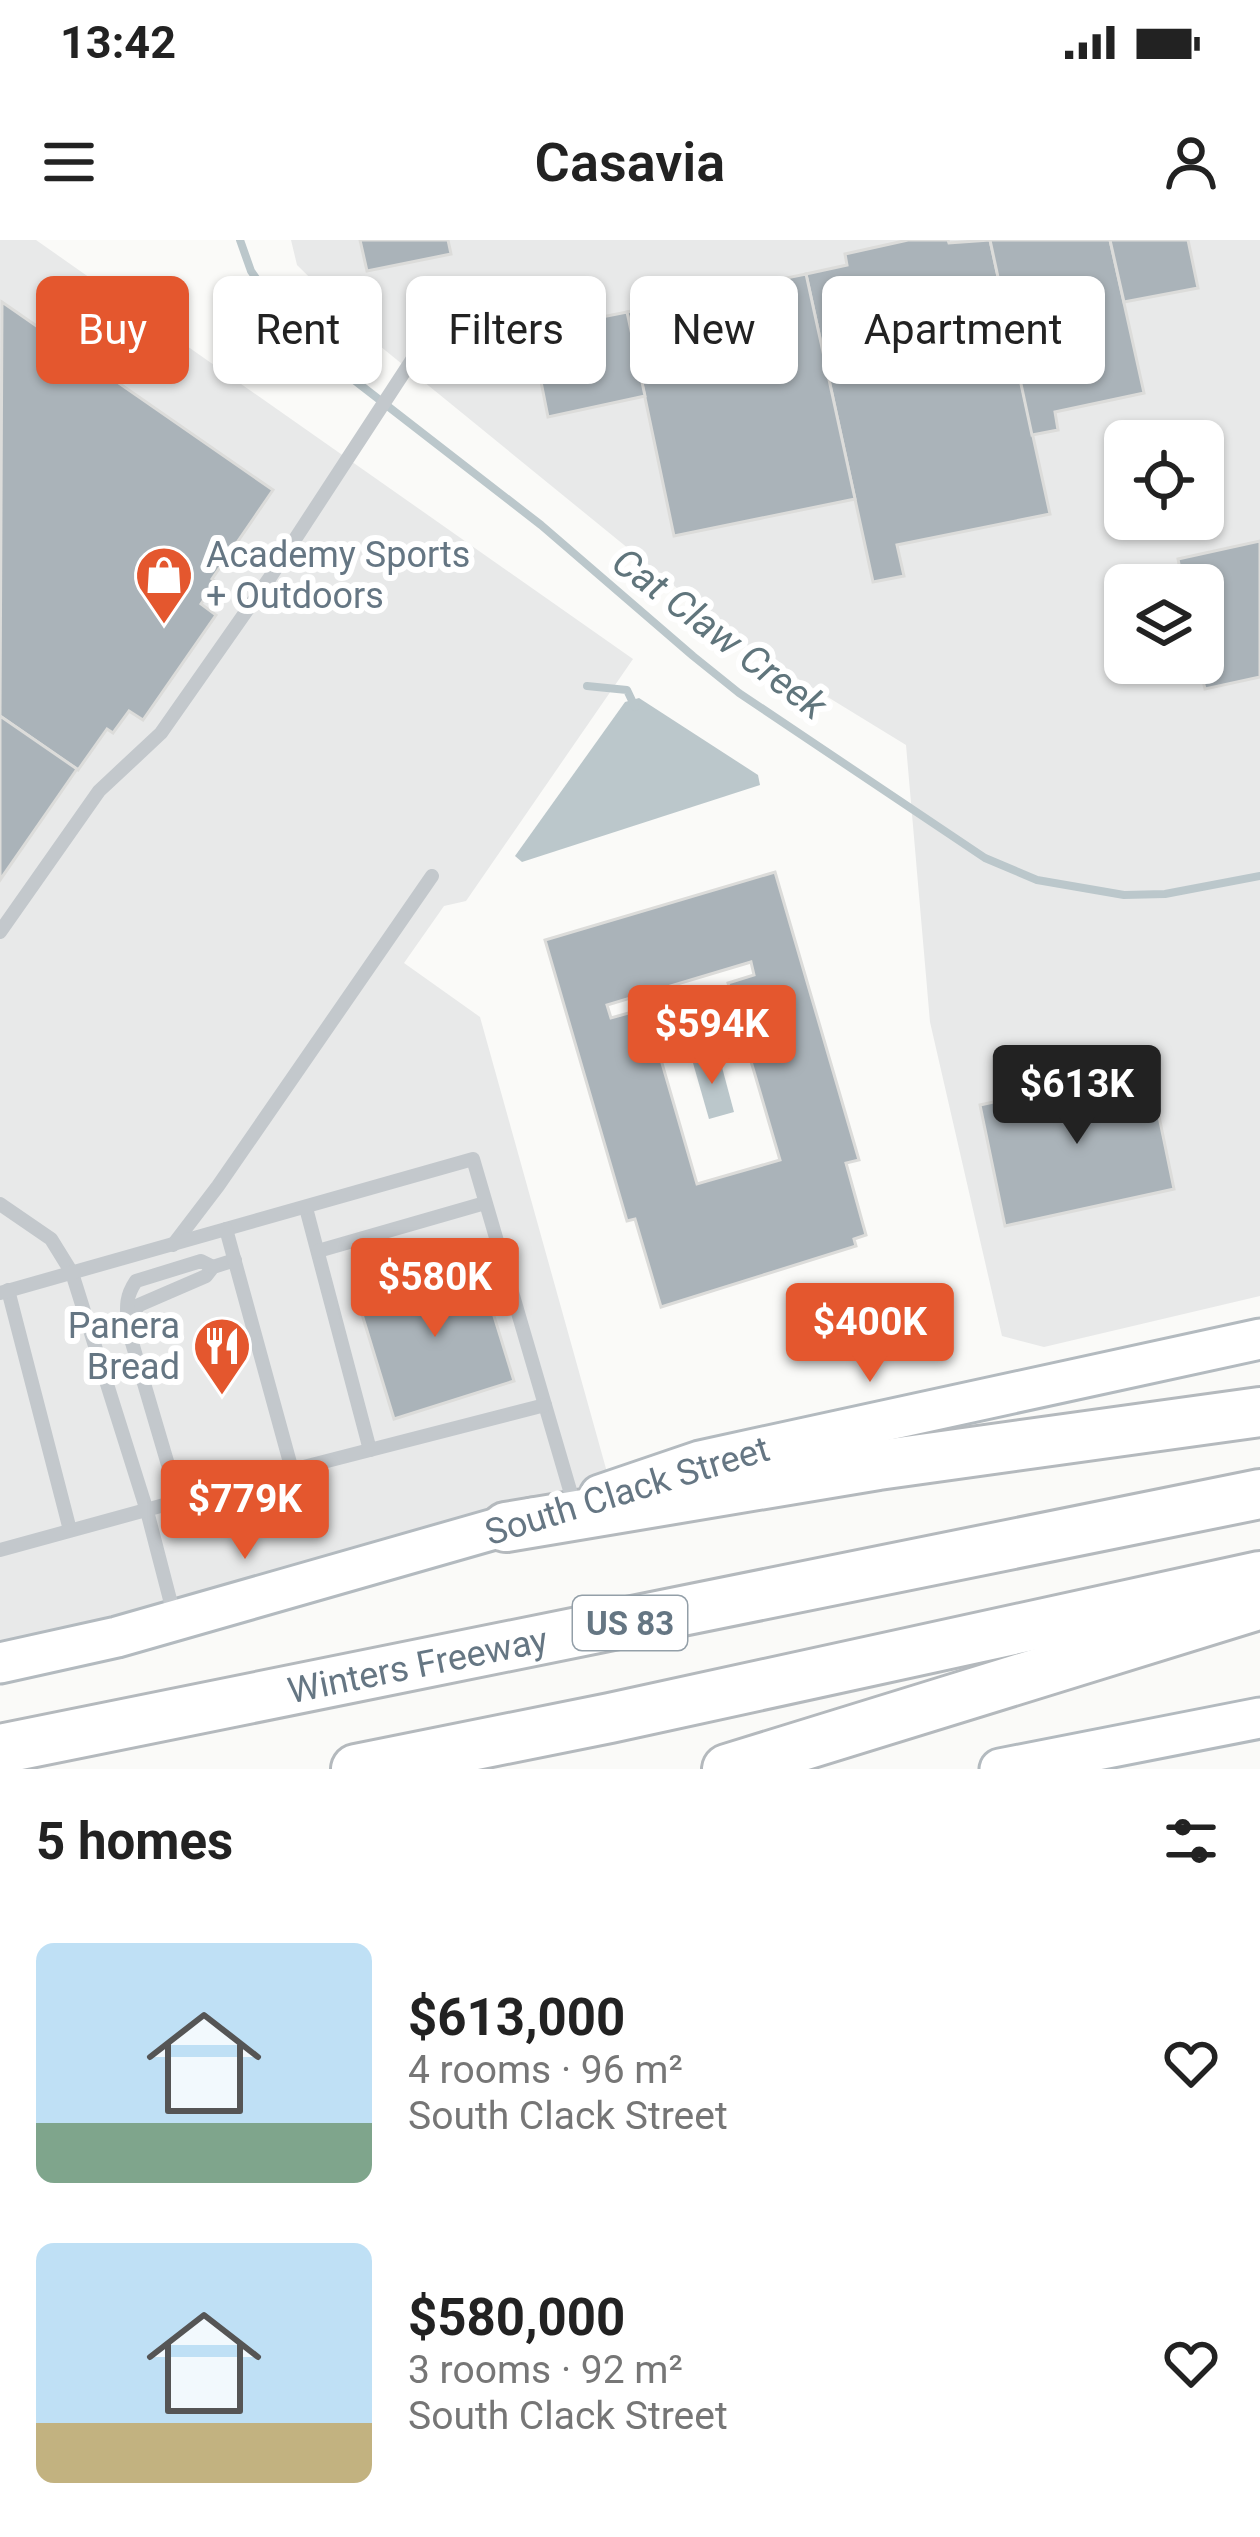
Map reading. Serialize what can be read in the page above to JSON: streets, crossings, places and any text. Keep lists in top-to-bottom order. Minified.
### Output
{"streets":{"highway":["US 83","Winters Freeway"],"main road":["South Clack Street"]},"water":["Cat Claw Creek"],"places":{"shop":["Academy Sports + Outdoors"],"restaurant":["Panera Bread"]},"page":{"status":"13:42","header":"Casavia","chip":["Buy","Rent","Filters","New","Apartment"],"price":["$594K","$613K","$580K","$400K","$779K"],"heading":"5 homes","list":[{"name":"$613,000","note":"4 rooms · 96 m² · South Clack Street"},{"name":"$580,000","note":"3 rooms · 92 m² · South Clack Street"}]}}
